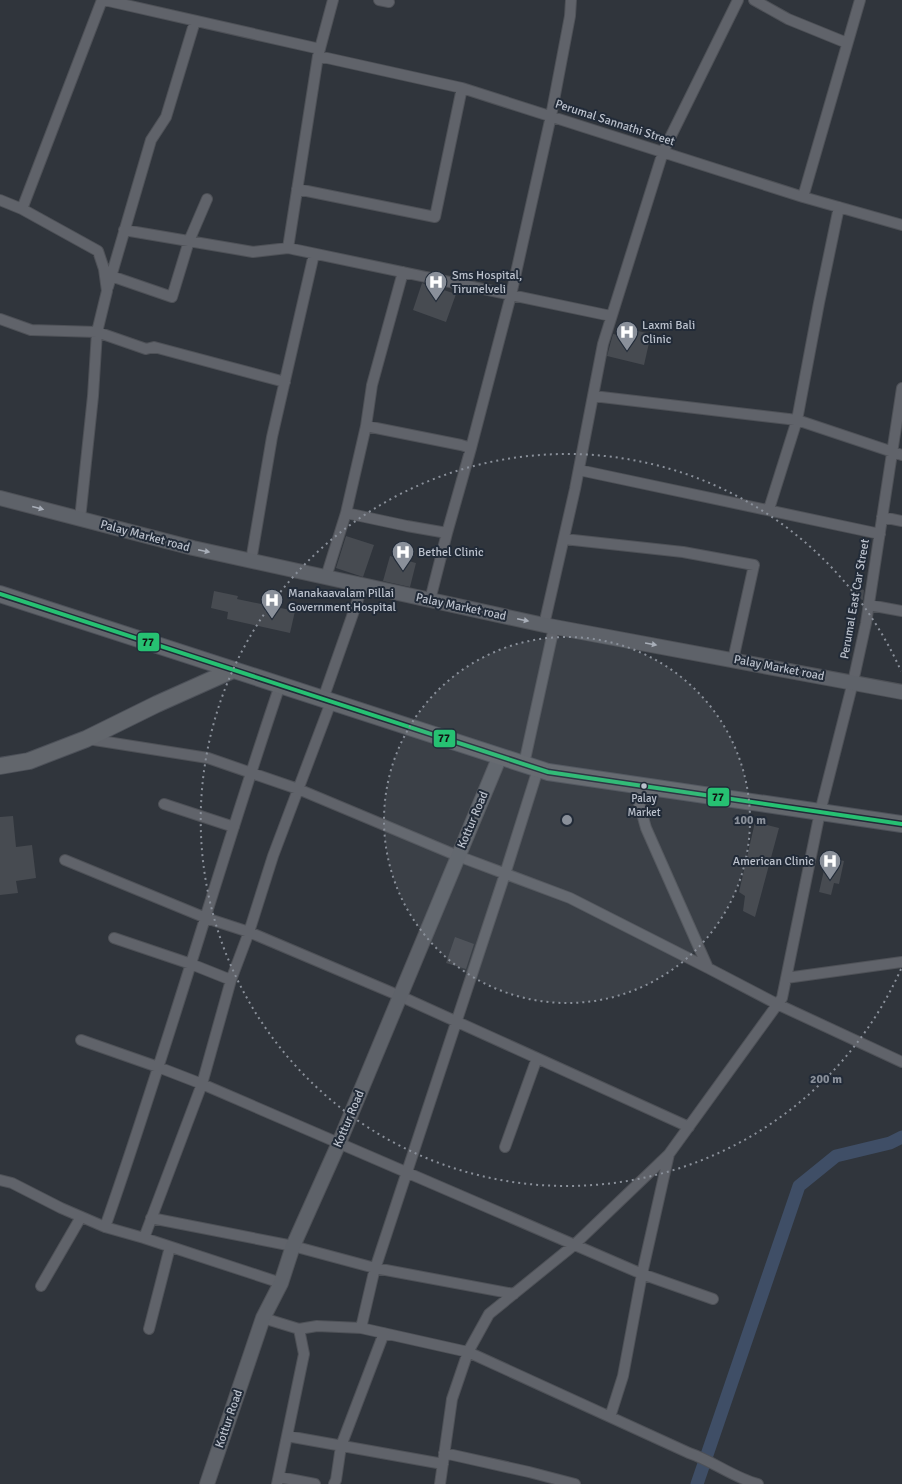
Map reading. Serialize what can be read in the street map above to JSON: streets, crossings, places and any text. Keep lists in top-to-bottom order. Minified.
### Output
{"streets":{"street":["Perumal Sannathi Street","Palay Market road","Perumal East Car Street","Kottur Road"]},"crossings":[["Palay Market road","Perumal East Car Street"]],"one_way":["Palay Market road"],"places":{"hospital":["Sms Hospital, Tirunelveli","Laxmi Bali Clinic","Bethel Clinic","Manakaavalam Pillai Government Hospital","American Clinic"],"other":["Palay Market"]},"lines":["transit line 77"],"rings":["100 m","200 m"]}
